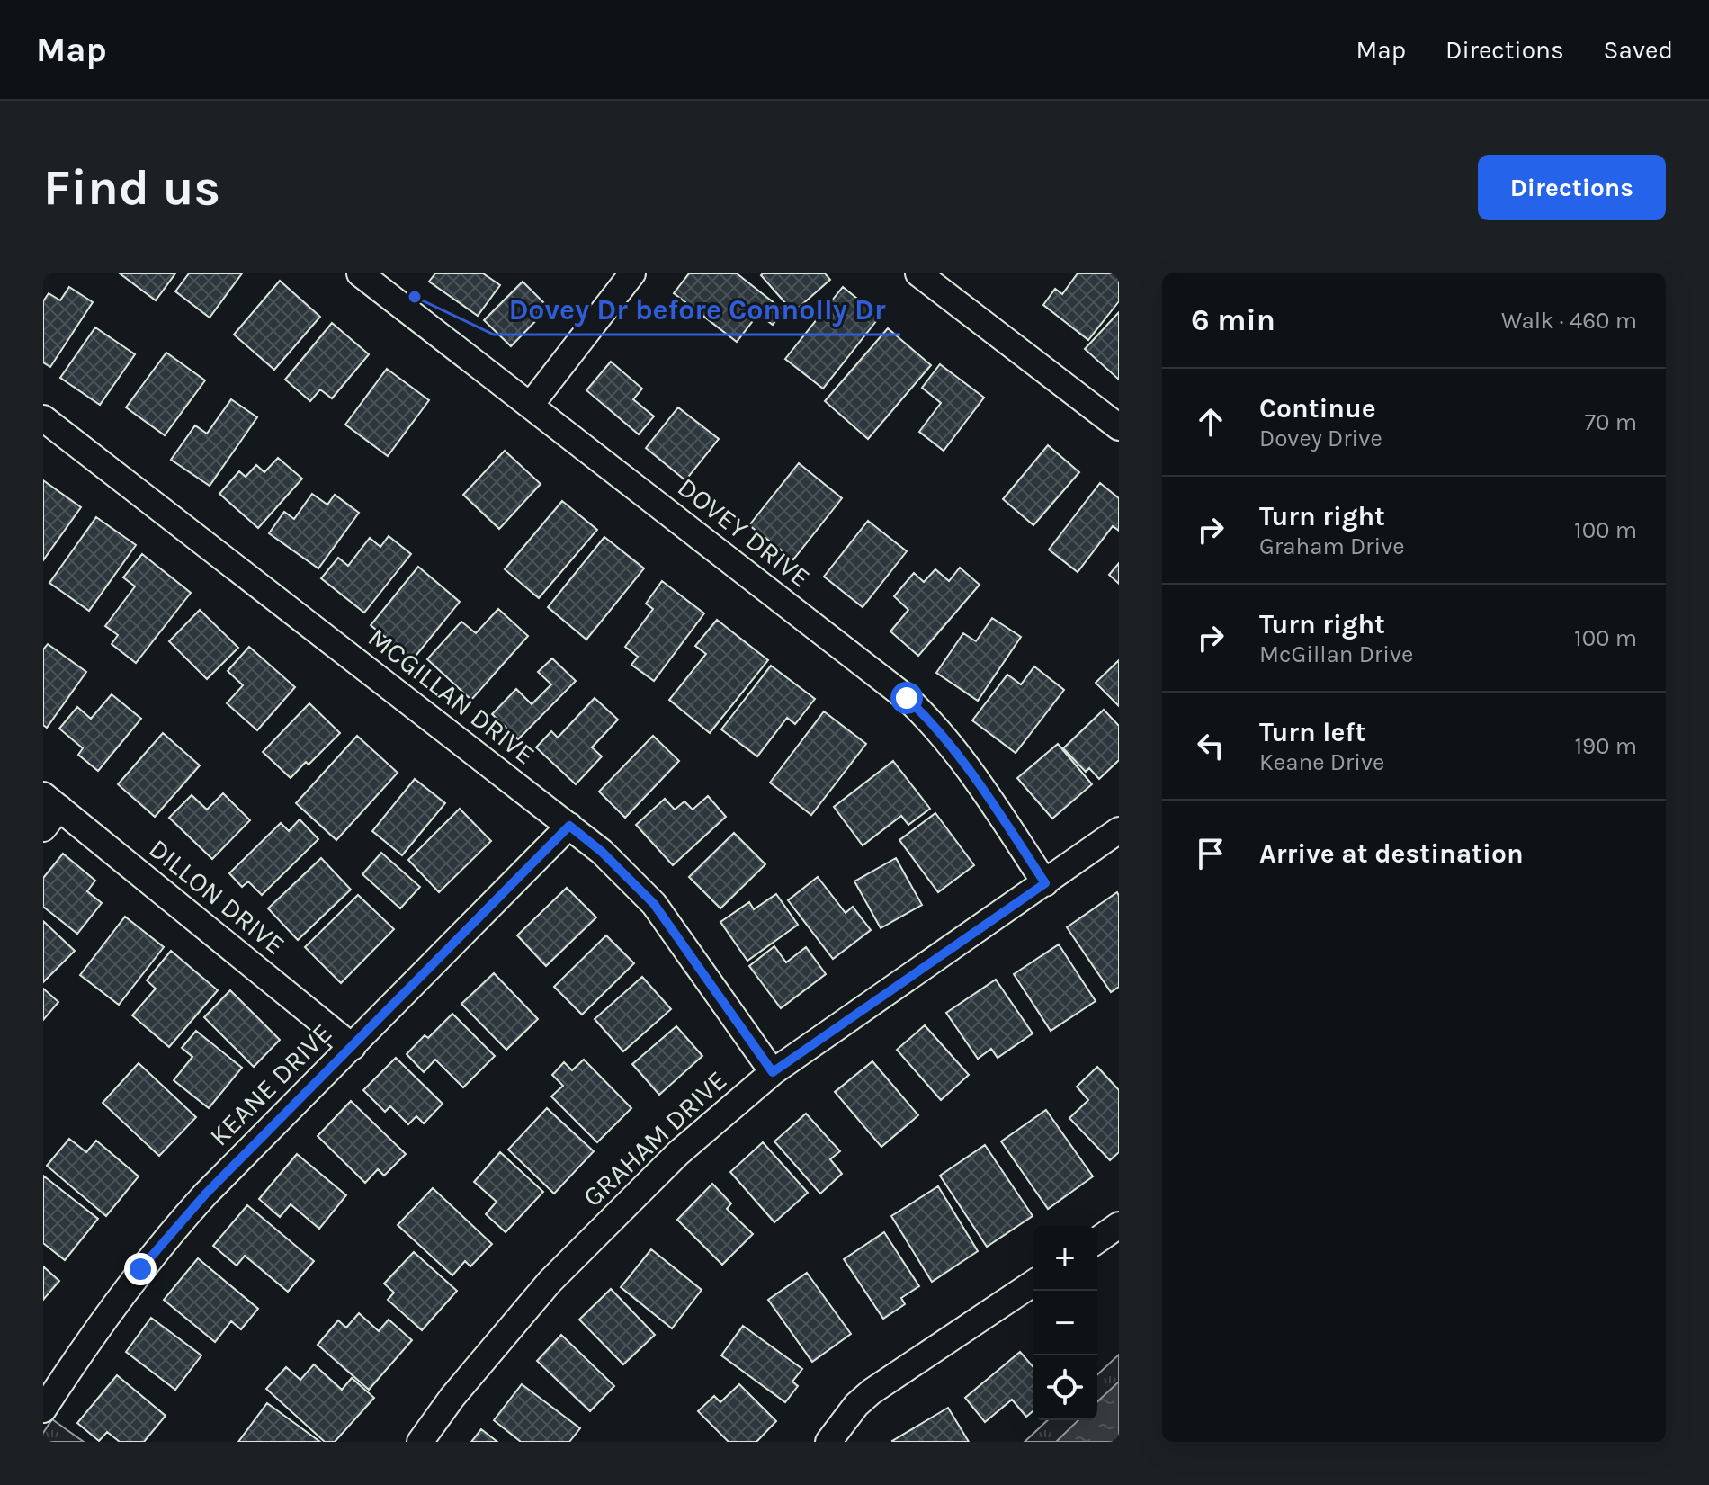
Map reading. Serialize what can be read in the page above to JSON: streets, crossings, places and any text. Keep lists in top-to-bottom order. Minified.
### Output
{"streets":{"street":["DOVEY DRIVE","MCGILLAN DRIVE","DILLON DRIVE","KEANE DRIVE","GRAHAM DRIVE"]},"crossings":[["DOVEY DRIVE","GRAHAM DRIVE"],["MCGILLAN DRIVE","KEANE DRIVE"],["MCGILLAN DRIVE","GRAHAM DRIVE"],["DILLON DRIVE","KEANE DRIVE"]],"places":["Dovey Dr before Connolly Dr"],"page":{"header":"Map","nav":["Map","Directions","Saved"],"buttons":"Directions","title":"Find us","heading":["6 min","Walk · 460 m"],"list":[["Continue","Dovey Drive","70 m"],["Turn right","Graham Drive","100 m"],["Turn right","McGillan Drive","100 m"],["Turn left","Keane Drive","190 m"],"Arrive at destination"],"map_buttons":["+","−"]}}
